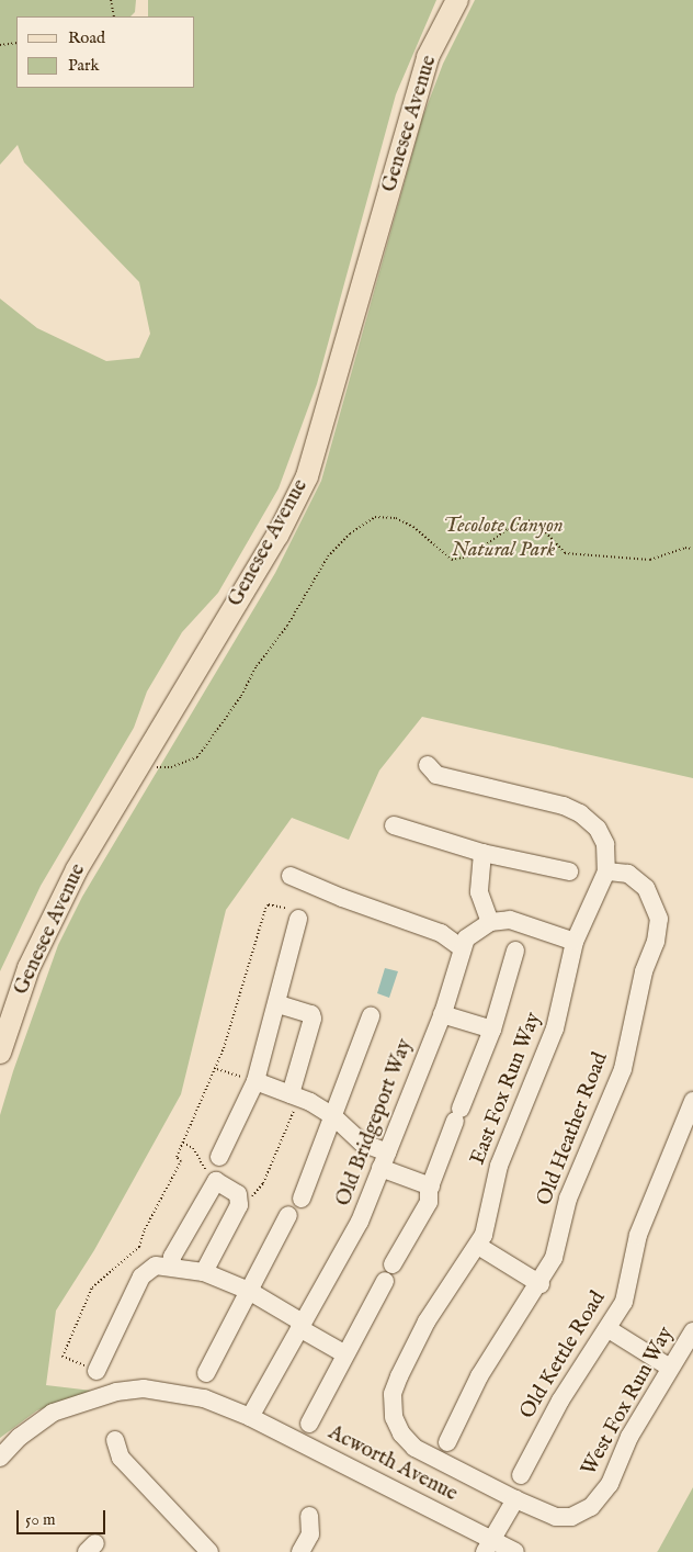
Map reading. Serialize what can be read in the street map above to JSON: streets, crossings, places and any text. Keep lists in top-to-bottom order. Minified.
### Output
{"streets":{"main road":["Genesee Avenue"],"street":["East Fox Run Way","Old Bridgeport Way","Old Heather Road","Old Kettle Road","West Fox Run Way","Acworth Avenue"]},"crossings":[["East Fox Run Way","Old Heather Road"],["East Fox Run Way","West Fox Run Way"],["Old Bridgeport Way","Acworth Avenue"]],"parks":["Tecolote Canyon Natural Park"],"legend":["Road","Park"],"scale_bar":"50 m"}
